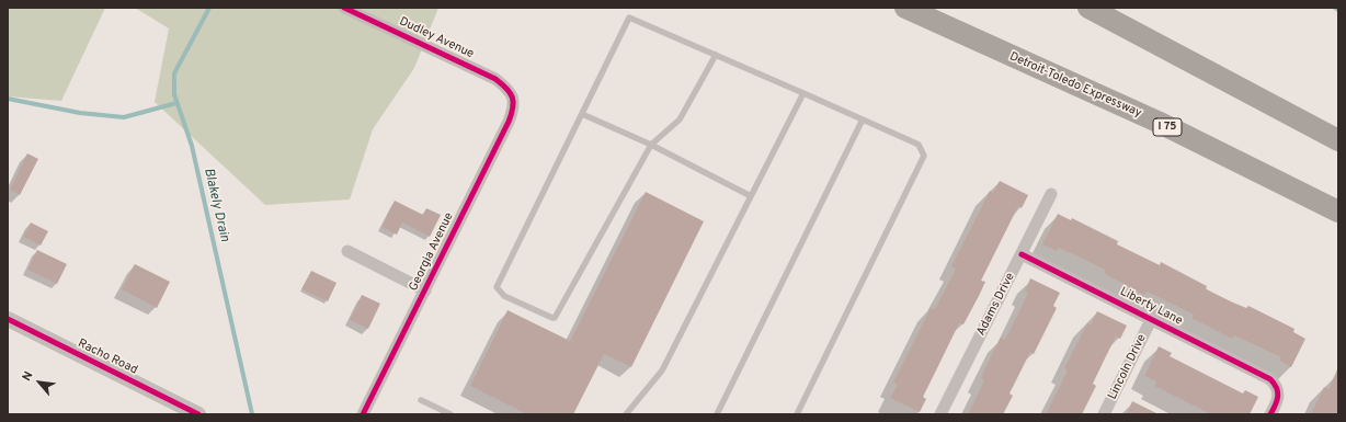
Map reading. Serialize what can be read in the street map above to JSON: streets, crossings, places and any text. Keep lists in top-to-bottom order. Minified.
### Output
{"streets":{"highway":["Detroit-Toledo Expressway","I 75"],"street":["Dudley Avenue","Georgia Avenue","Adams Drive","Liberty Lane","Racho Road","Lincoln Drive"]},"crossings":[["Dudley Avenue","Georgia Avenue"],["Adams Drive","Liberty Lane"],["Liberty Lane","Lincoln Drive"]],"water":["Blakely Drain"],"north":"top left"}
